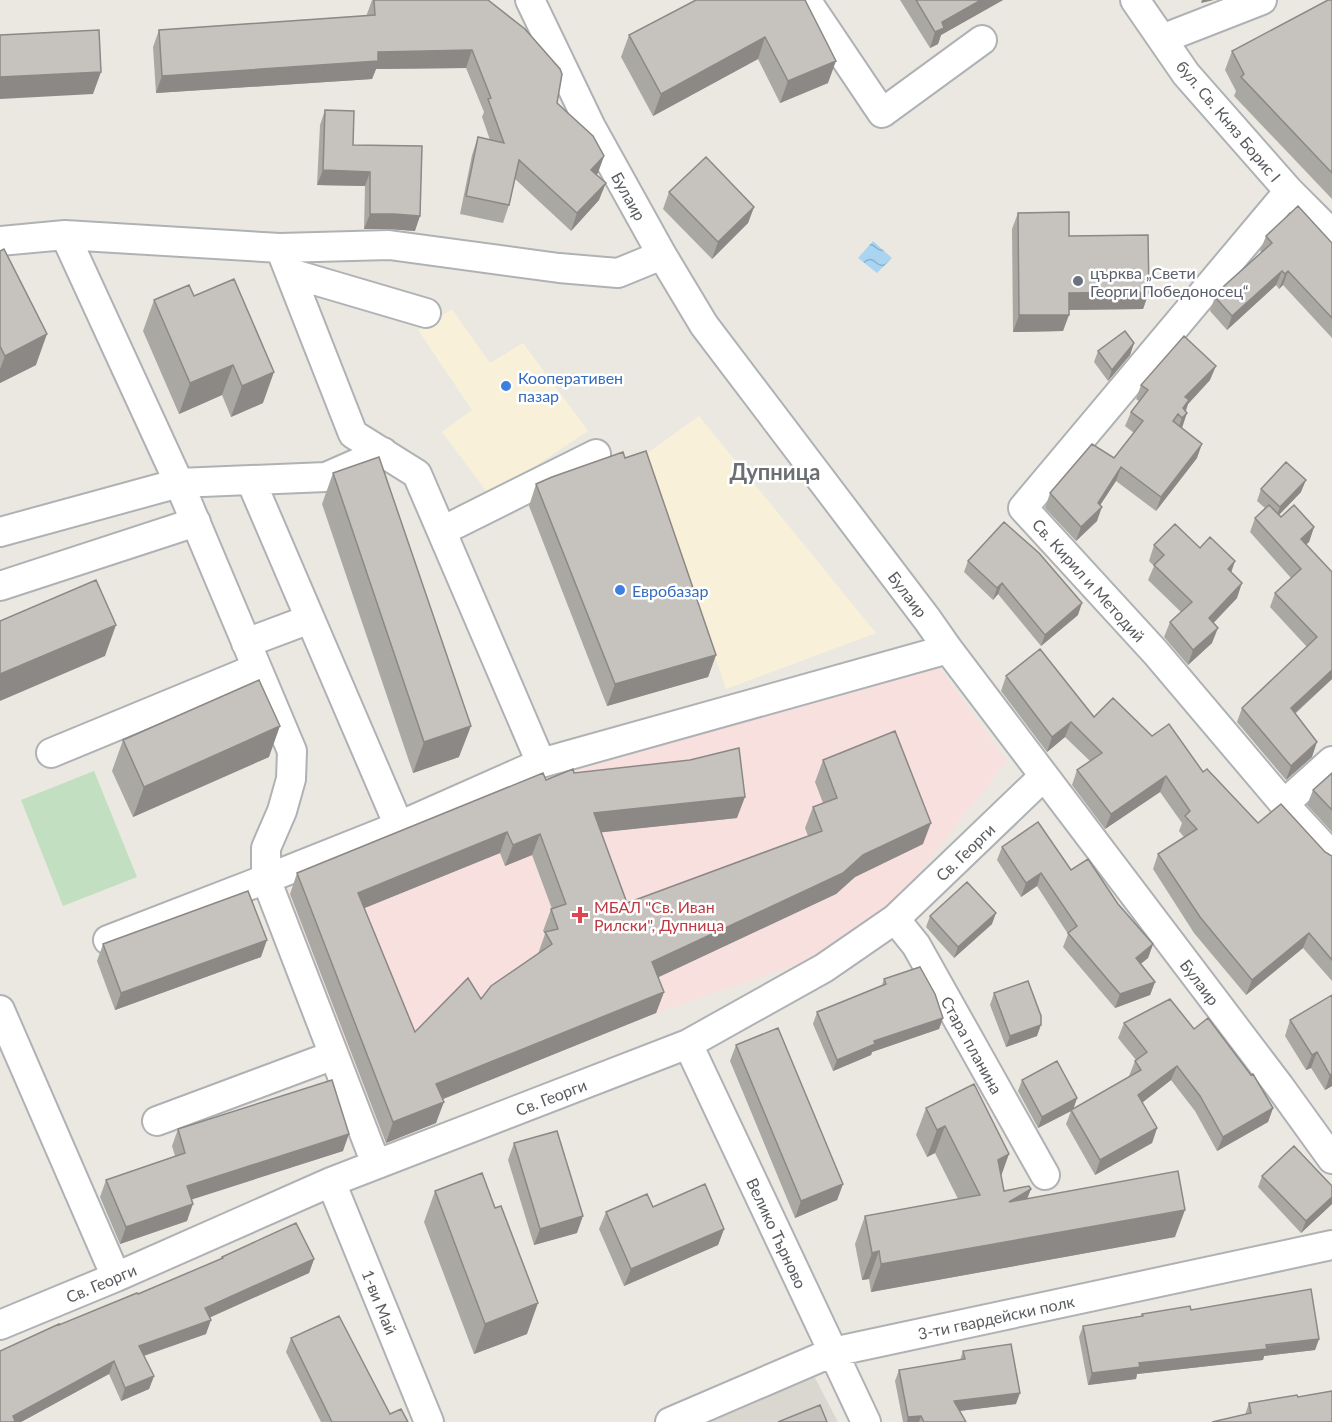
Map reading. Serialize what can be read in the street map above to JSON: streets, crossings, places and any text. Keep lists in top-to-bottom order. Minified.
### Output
{"streets":{"street":["бул. Св. Княз Борис I","Булаир","Св. Кирил и Методий","Св. Георги","Стара планина","Велико Търново","1-ви Май","3-ти гвардейски полк"]},"crossings":[["бул. Св. Княз Борис I","Св. Кирил и Методий"],["Булаир","Св. Георги"],["Св. Георги","Стара планина"],["Св. Георги","Велико Търново"],["Св. Георги","1-ви Май"],["Велико Търново","3-ти гвардейски полк"]],"districts":["Дупница"],"places":{"other":["църква „Свети Георги Победоносец“","Кооперативен пазар","Евробазар"],"health":["МБАЛ \"Св. Иван Рилски\", Дупница"]}}
